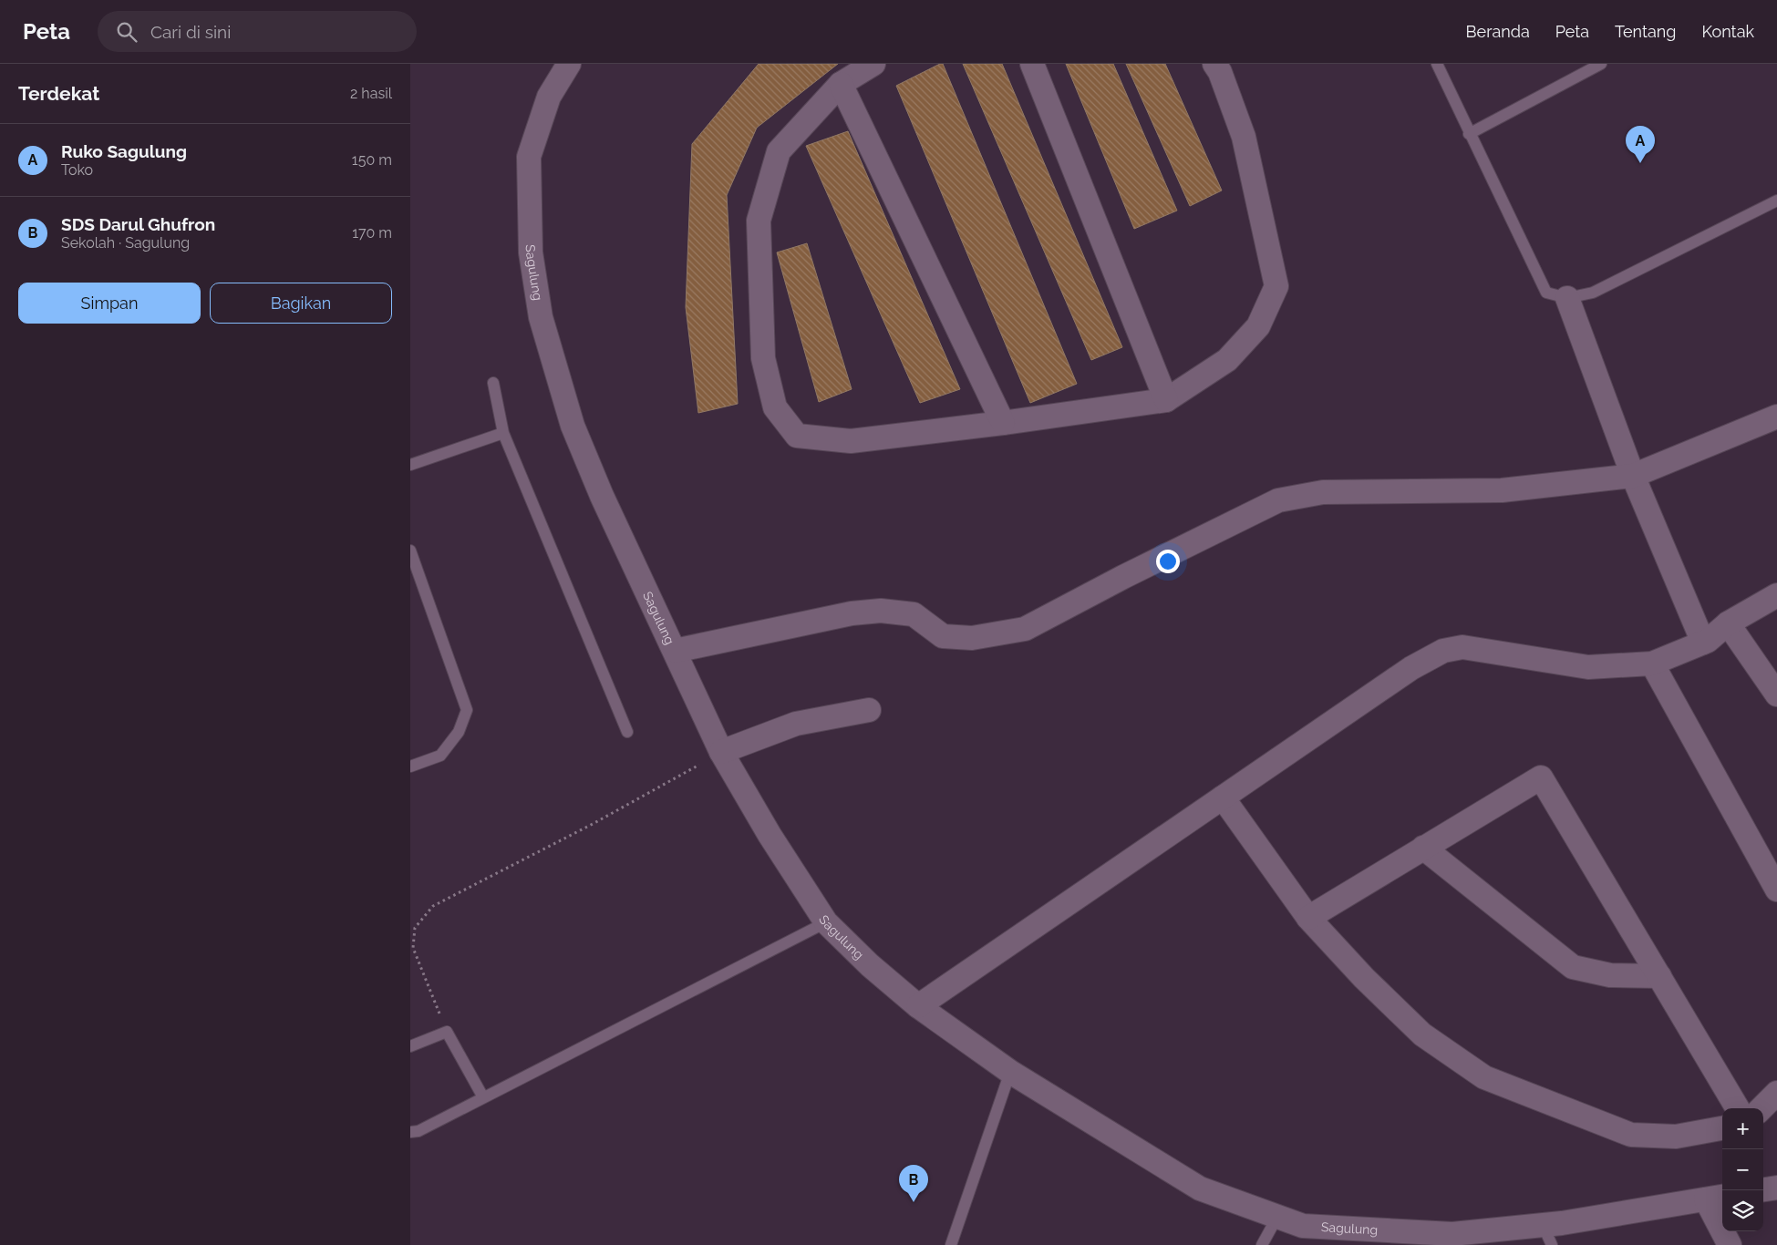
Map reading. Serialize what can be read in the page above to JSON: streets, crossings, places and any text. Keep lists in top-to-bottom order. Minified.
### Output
{"streets":{"street":["Sagulung"]},"page":{"header":"Peta","search":"Cari di sini","nav":["Beranda","Peta","Tentang","Kontak"],"heading":["Terdekat","2 hasil"],"list":[{"mark":"A","name":"Ruko Sagulung","note":"Toko","value":"150 m"},{"mark":"B","name":"SDS Darul Ghufron","note":"Sekolah · Sagulung","value":"170 m"}],"pins":["A","B"],"buttons":["Simpan","Bagikan"],"map_buttons":["+","−"]}}
